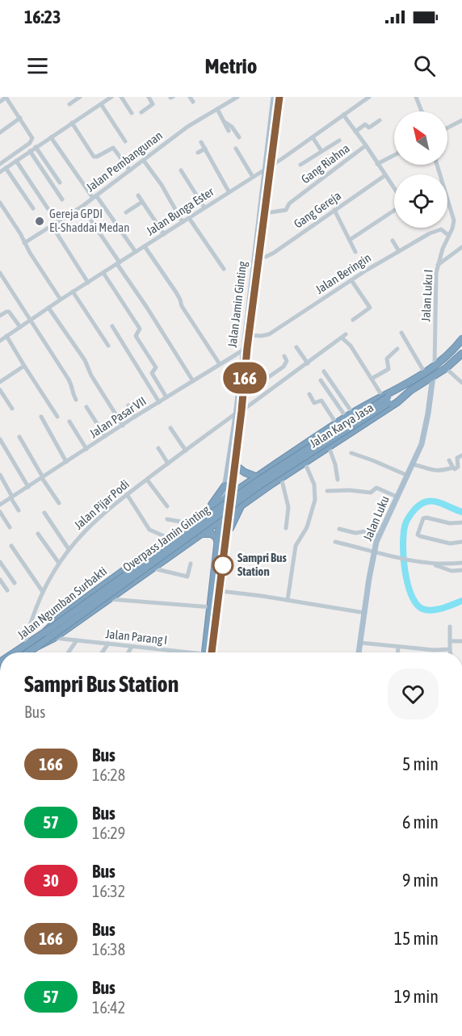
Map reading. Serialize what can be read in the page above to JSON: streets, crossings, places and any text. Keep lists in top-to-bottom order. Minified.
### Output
{"streets":{"highway":["Jalan Jamin Ginting","Jalan Karya Jasa","Overpass Jamin Ginting","Jalan Ngumban Surbakti"],"main road":["Jalan Luku"],"street":["Jalan Pembangunan","Gang Riahna","Gang Gereja","Jalan Bunga Ester","Jalan Beringin","Jalan Luku I","Jalan Pasar VII","Jalan Pijar Podi","Jalan Parang I"]},"crossings":[["Gang Riahna","Jalan Bunga Ester"],["Gang Riahna","Jalan Jamin Ginting"],["Gang Gereja","Jalan Jamin Ginting"],["Jalan Bunga Ester","Jalan Jamin Ginting"],["Jalan Beringin","Jalan Luku I"],["Jalan Beringin","Jalan Jamin Ginting"],["Jalan Jamin Ginting","Jalan Pasar VII"],["Jalan Jamin Ginting","Jalan Karya Jasa"],["Jalan Jamin Ginting","Jalan Pijar Podi"],["Jalan Jamin Ginting","Jalan Ngumban Surbakti"],["Jalan Karya Jasa","Jalan Luku"],["Jalan Karya Jasa","Overpass Jamin Ginting"],["Jalan Karya Jasa","Jalan Ngumban Surbakti"],["Jalan Pijar Podi","Jalan Ngumban Surbakti"],["Overpass Jamin Ginting","Jalan Ngumban Surbakti"],["Jalan Ngumban Surbakti","Jalan Parang I"]],"places":["Gereja GPDI El-Shaddai Medan","Sampri Bus Station"],"lines":["bus line 166"],"north":"top left","page":{"status":"16:23","header":"Metrio","on_map":"166","heading":["Sampri Bus Station","Bus"],"list":[{"mark":"166","name":"Bus","note":"16:28","value":"5 min"},{"mark":"57","name":"Bus","note":"16:29","value":"6 min"},{"mark":"30","name":"Bus","note":"16:32","value":"9 min"},{"mark":"166","name":"Bus","note":"16:38","value":"15 min"},{"mark":"57","name":"Bus","note":"16:42","value":"19 min"}]}}
